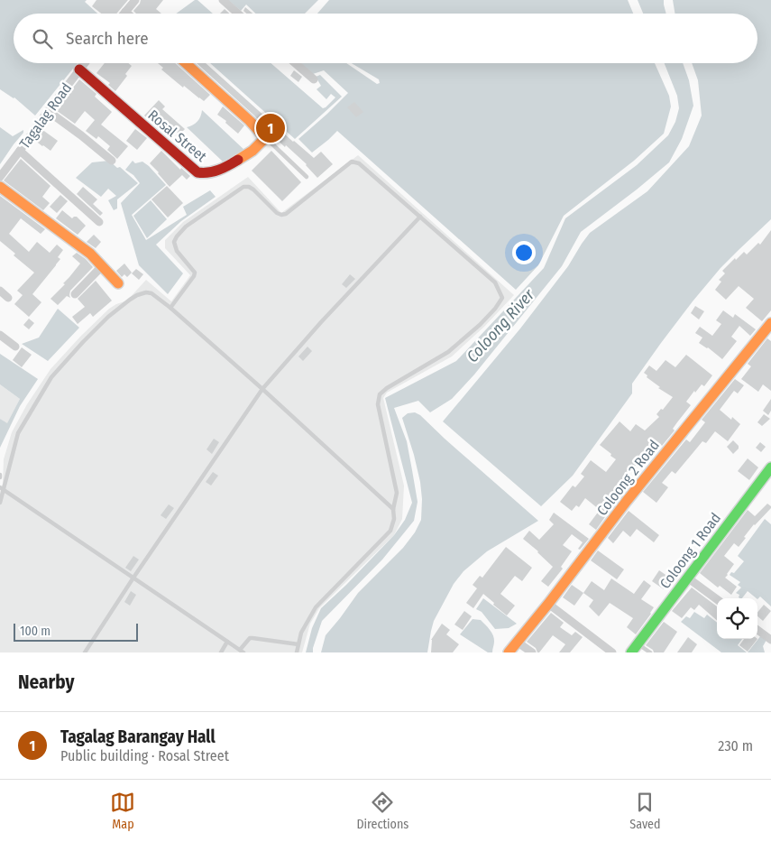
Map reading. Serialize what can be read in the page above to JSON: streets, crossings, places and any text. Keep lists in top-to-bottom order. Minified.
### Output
{"streets":{"street":["Tagalag Road","Rosal Street","Coloong 2 Road","Coloong 1 Road"]},"crossings":[["Tagalag Road","Rosal Street"]],"water":["Coloong River"],"scale_bar":"100 m","page":{"search":"Search here","pins":"1","scale":"100 m","heading":"Nearby","list":[{"mark":"1","name":"Tagalag Barangay Hall","note":"Public building · Rosal Street","value":"230 m"}],"nav":["Map","Directions","Saved"]}}
